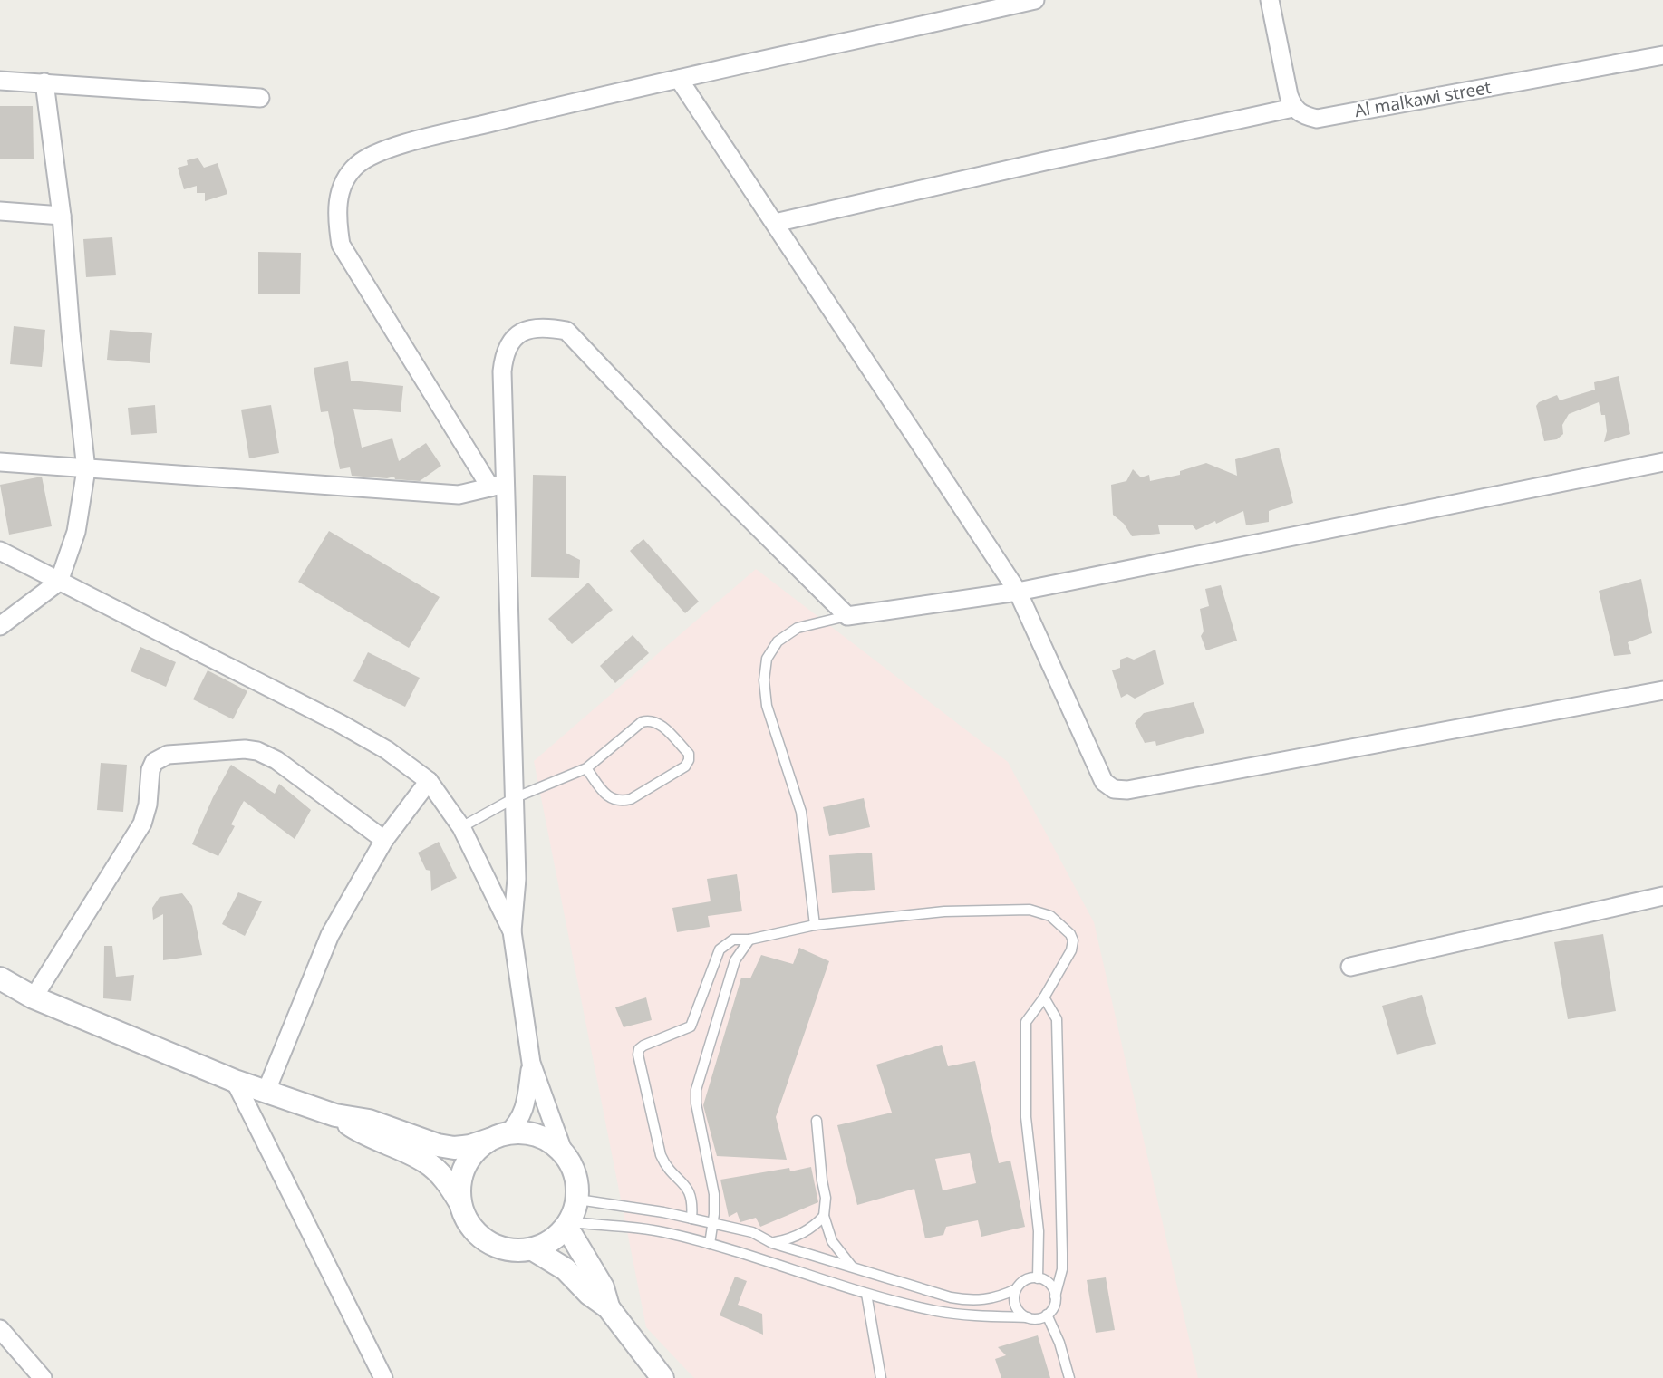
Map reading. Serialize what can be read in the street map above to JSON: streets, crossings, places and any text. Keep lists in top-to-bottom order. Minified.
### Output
{"streets":{"street":["Al malkawi street"]}}
